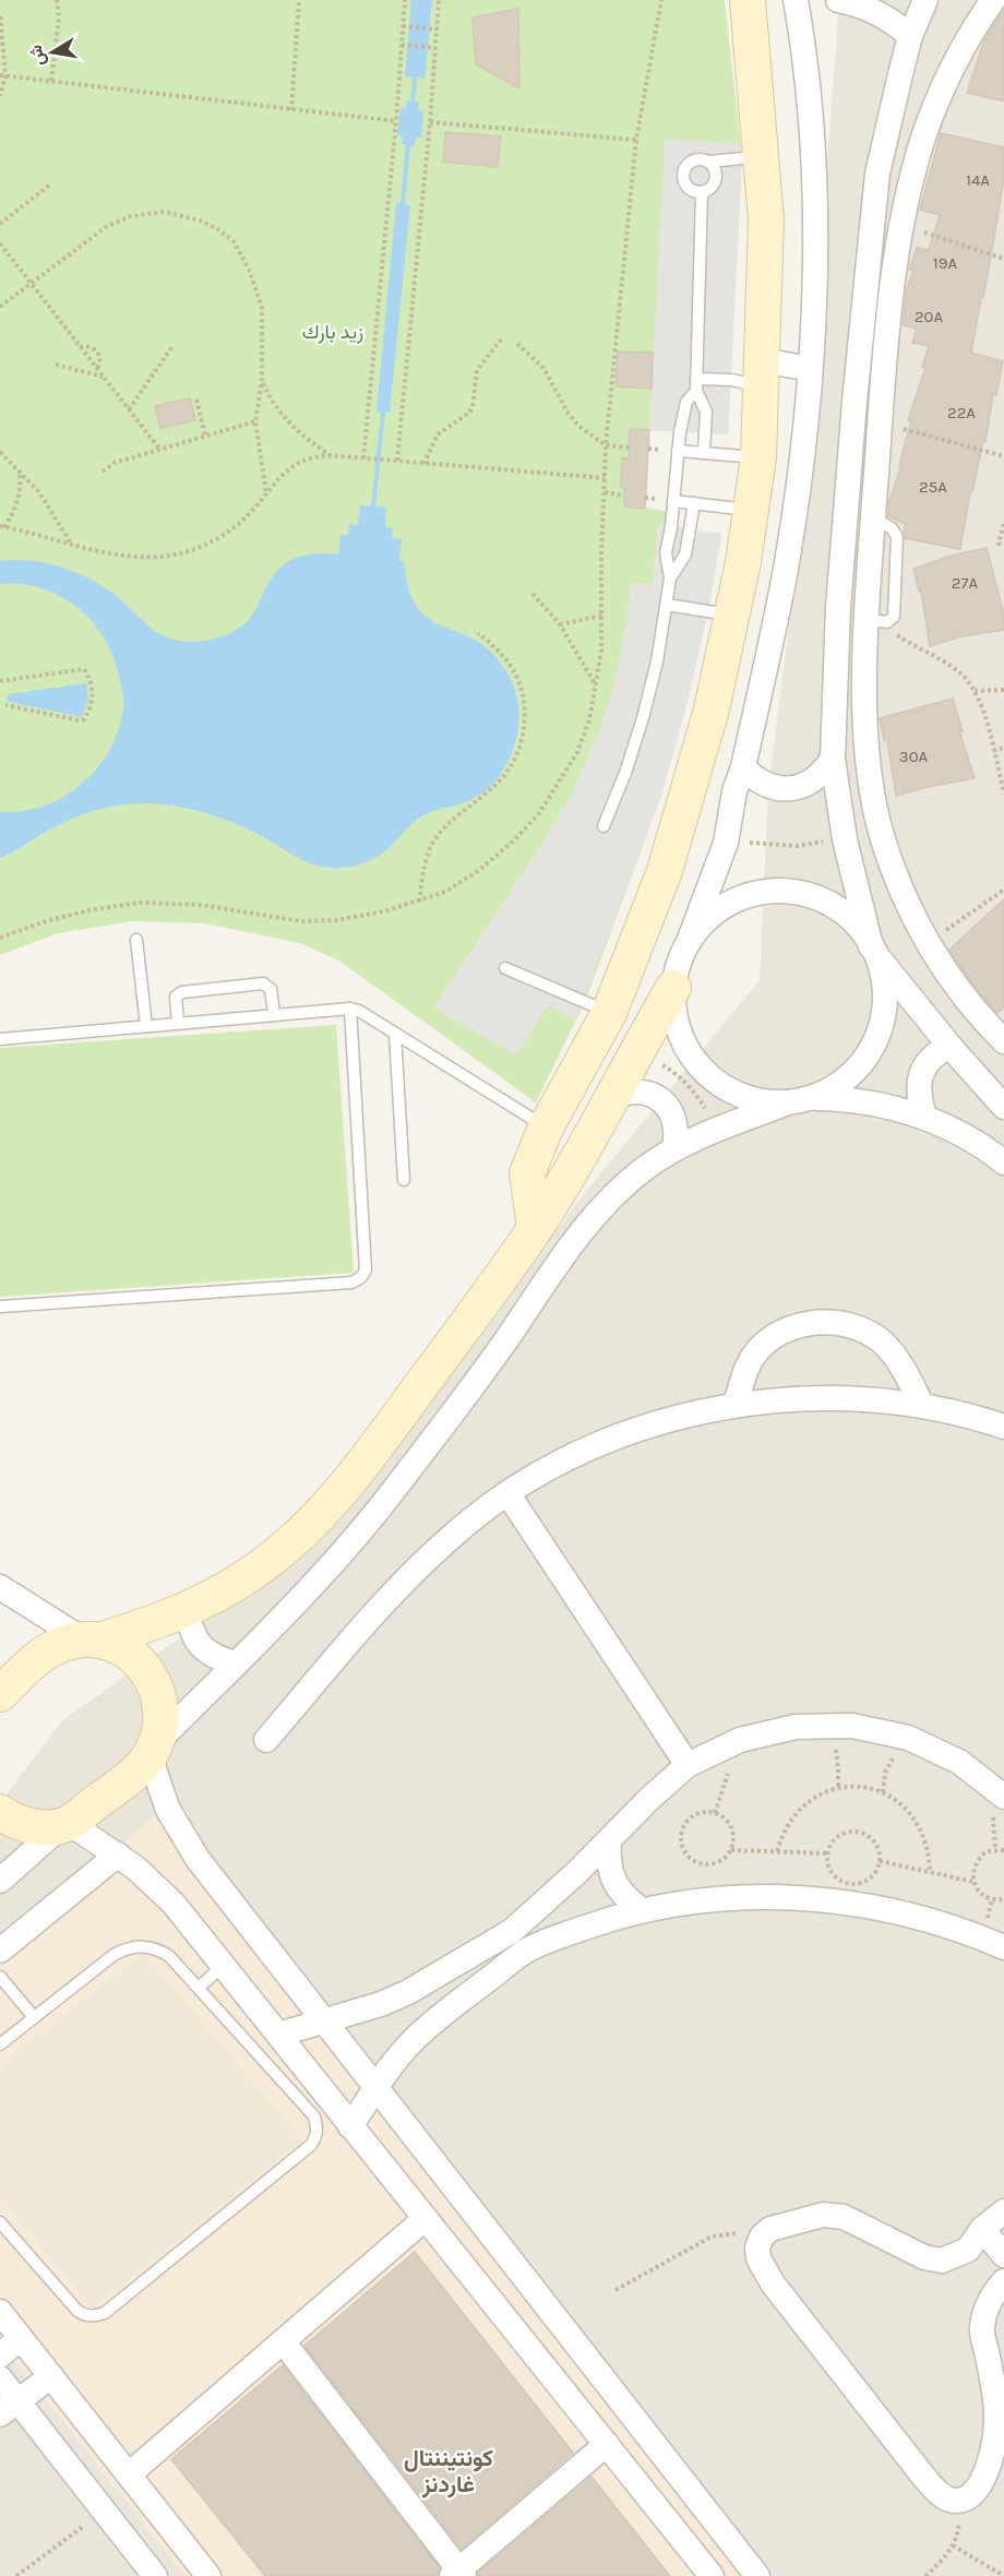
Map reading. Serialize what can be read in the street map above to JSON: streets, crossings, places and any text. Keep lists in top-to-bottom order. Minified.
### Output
{"districts":["كونتيننتال غاردنز"],"parks":["زيد بارك"],"house_numbers":["14A","19A","20A","22A","25A","27A","30A"],"north":"left"}
